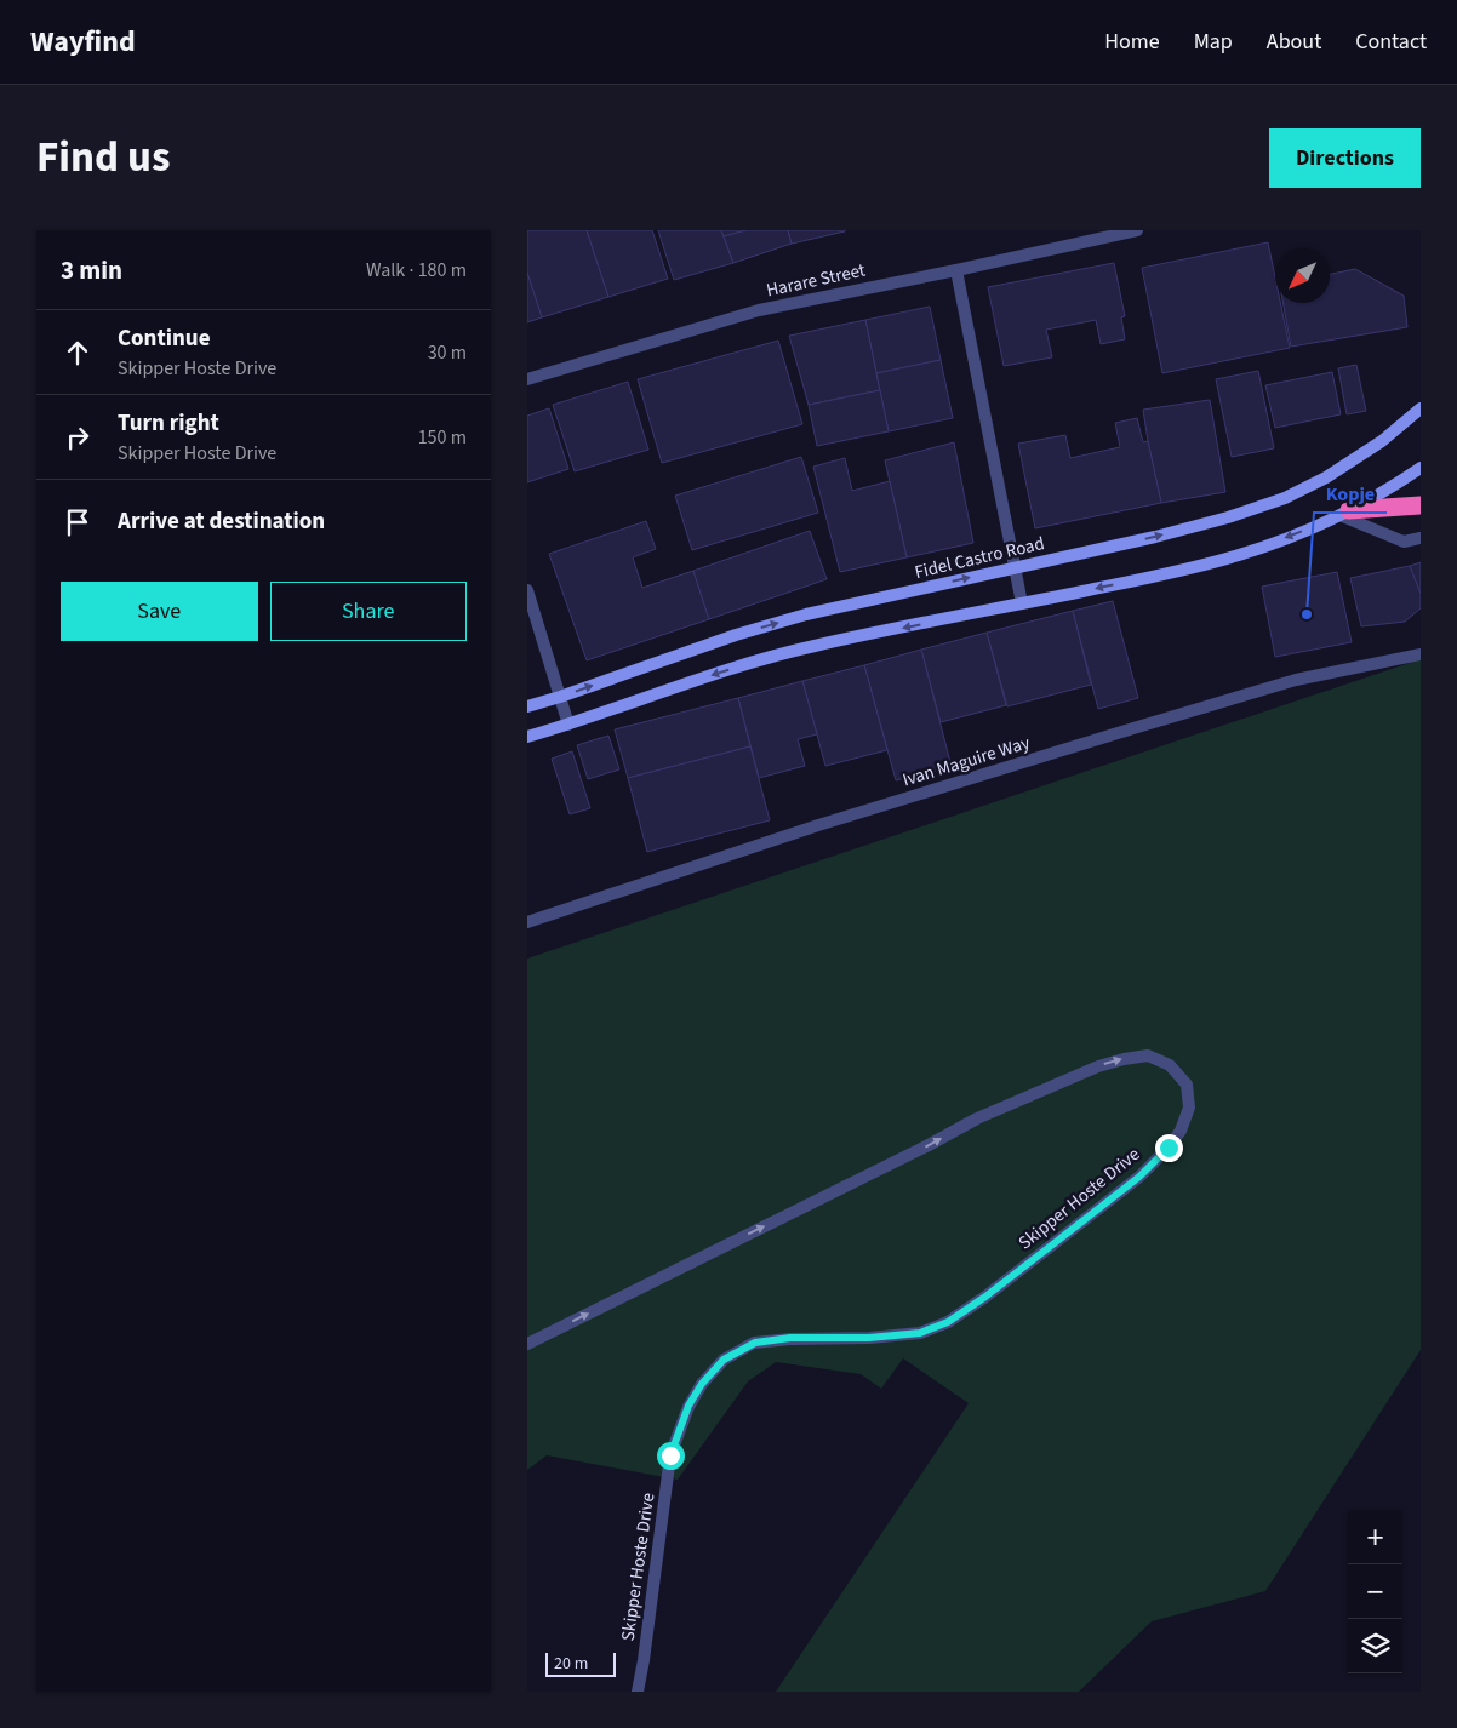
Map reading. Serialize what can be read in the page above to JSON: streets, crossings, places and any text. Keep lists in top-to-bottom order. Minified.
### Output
{"streets":{"main road":["Fidel Castro Road"],"street":["Harare Street","Ivan Maguire Way","Skipper Hoste Drive"]},"places":["Kopje"],"scale_bar":"20 m","north":"bottom left","page":{"header":"Wayfind","nav":["Home","Map","About","Contact"],"title":"Find us","buttons":["Directions",["Save","Share"]],"heading":["3 min","Walk · 180 m"],"list":[["Continue","Skipper Hoste Drive","30 m"],["Turn right","Skipper Hoste Drive","150 m"],"Arrive at destination"],"map_buttons":["+","−"],"scale":"20 m"}}
